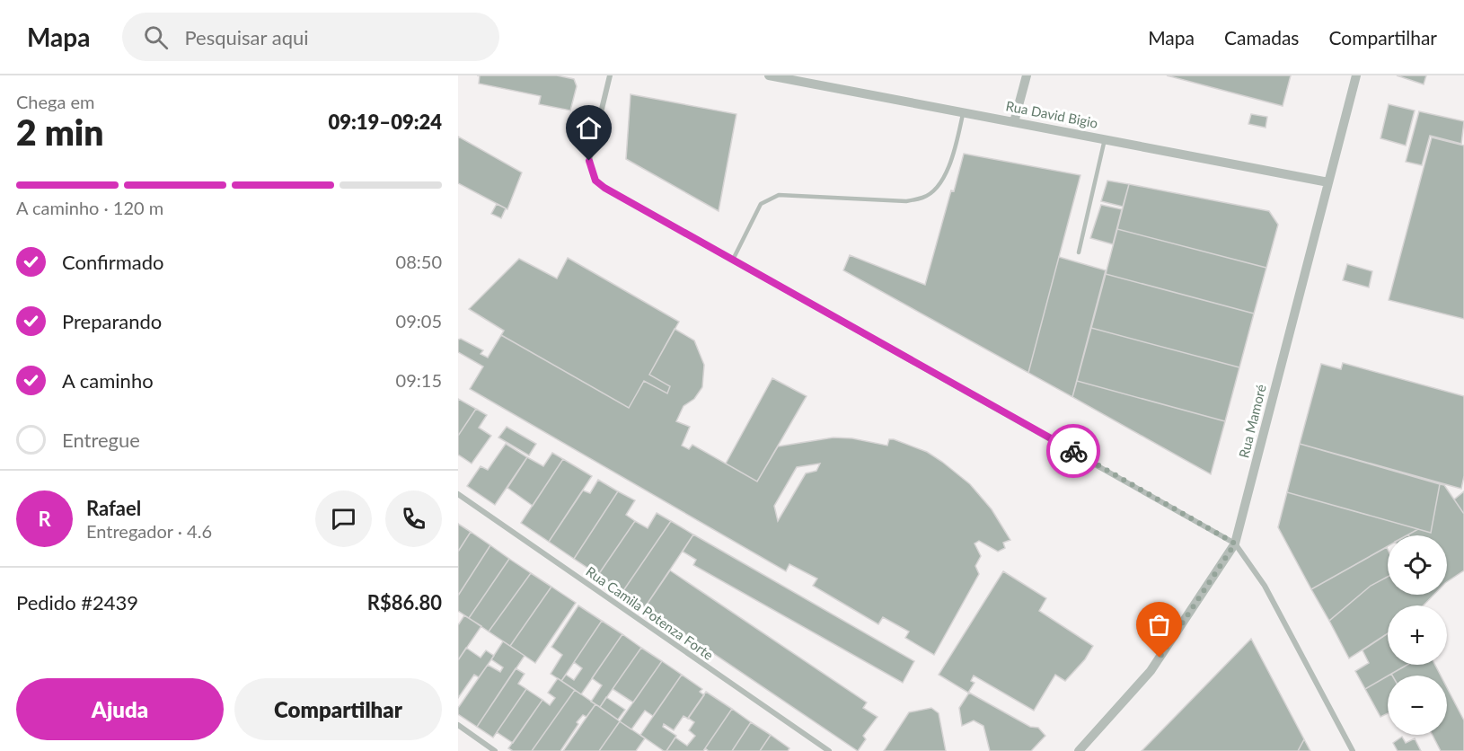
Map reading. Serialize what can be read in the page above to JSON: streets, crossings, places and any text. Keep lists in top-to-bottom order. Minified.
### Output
{"streets":{"street":["Rua David Bigio","Rua Mamoré","Rua Camila Potenza Forte"]},"crossings":[["Rua David Bigio","Rua Mamoré"]],"page":{"header":"Mapa","search":"Pesquisar aqui","nav":["Mapa","Camadas","Compartilhar"],"heading":["2 min","Chega em","09:19–09:24"],"panel":["Rafael","Entregador · 4.6","Pedido #2439","R$86.80"],"bar":"A caminho · 120 m","list":[["Confirmado","08:50"],["Preparando","09:05"],["A caminho","09:15"],"Entregue"],"round":"R","map_buttons":["+","−"],"buttons":["Ajuda","Compartilhar"]}}
